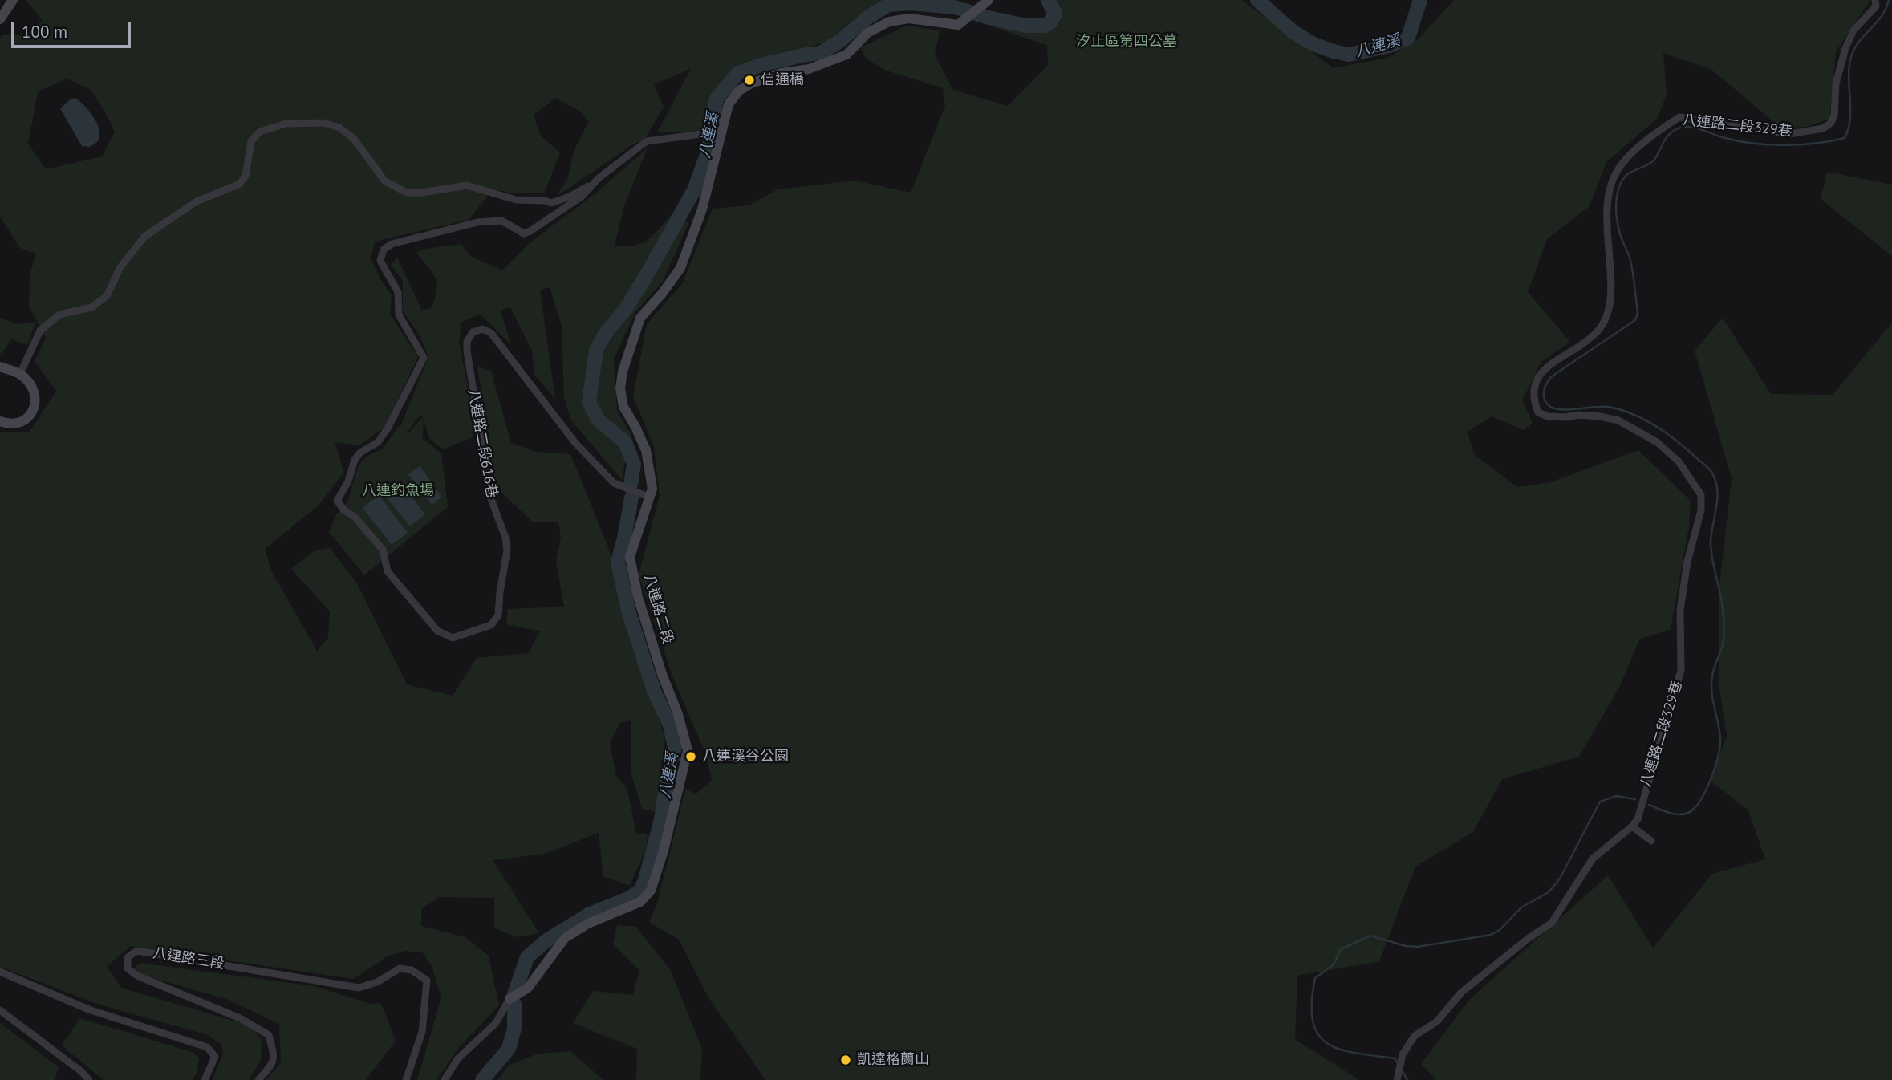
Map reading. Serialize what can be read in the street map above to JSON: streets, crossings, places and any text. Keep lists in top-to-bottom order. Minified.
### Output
{"streets":{"street":["八連路二段329巷","八連路二段616巷","八連路二段","八連路三段"]},"crossings":[["八連路二段616巷","八連路二段"]],"water":["八連溪"],"parks":["汐止區第四公墓","八連釣魚場"],"places":["信通橋","八連溪谷公園","凱達格蘭山"],"scale_bar":"100 m"}
